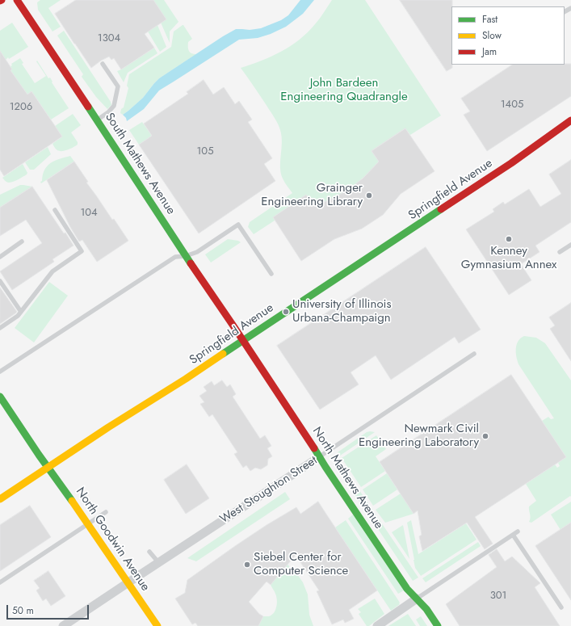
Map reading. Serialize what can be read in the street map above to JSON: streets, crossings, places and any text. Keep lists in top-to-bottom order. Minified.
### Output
{"streets":{"street":["South Mathews Avenue","Springfield Avenue","North Mathews Avenue","West Stoughton Street","North Goodwin Avenue"]},"crossings":[["South Mathews Avenue","Springfield Avenue"],["South Mathews Avenue","North Mathews Avenue"],["Springfield Avenue","North Mathews Avenue"],["Springfield Avenue","North Goodwin Avenue"],["North Mathews Avenue","West Stoughton Street"],["West Stoughton Street","North Goodwin Avenue"]],"parks":["John Bardeen Engineering Quadrangle"],"places":["Grainger Engineering Library","Kenney Gymnasium Annex","University of Illinois Urbana-Champaign","Newmark Civil Engineering Laboratory","Siebel Center for Computer Science"],"house_numbers":["1304","1405","1206","105","104","301"],"legend":["Fast","Slow","Jam"],"scale_bar":"50 m"}
